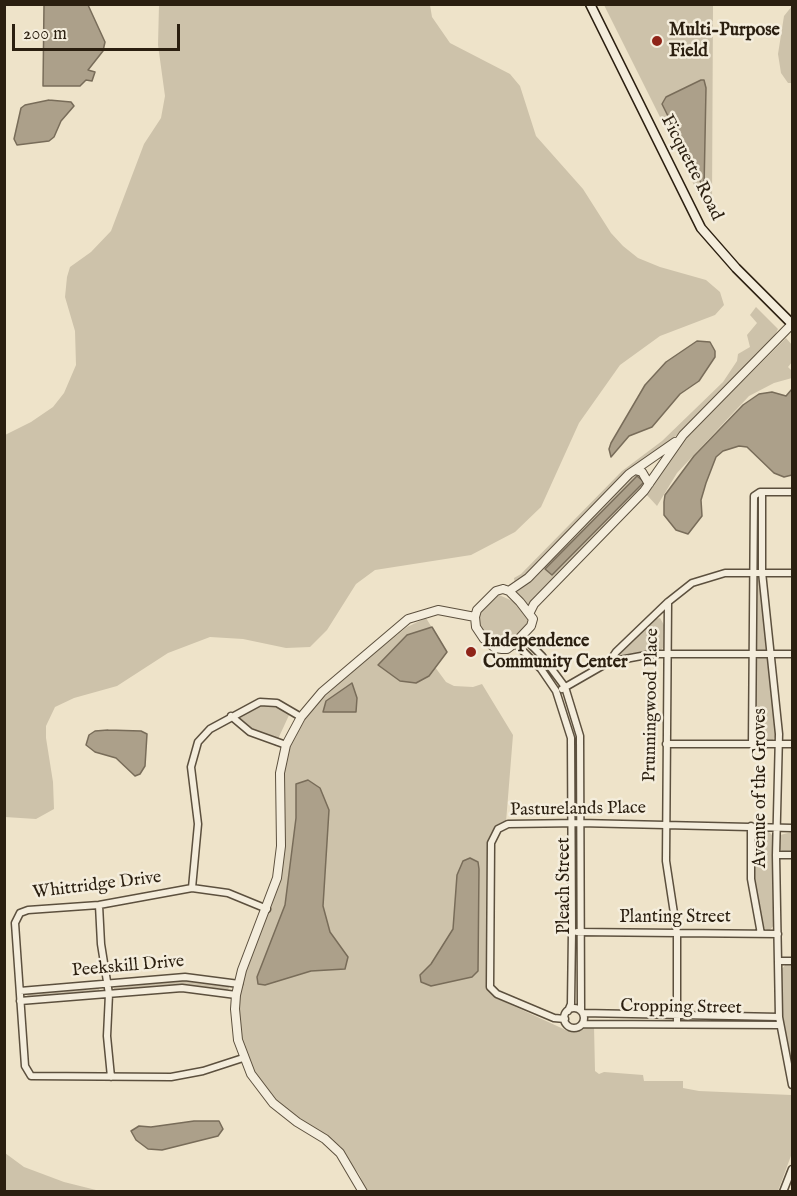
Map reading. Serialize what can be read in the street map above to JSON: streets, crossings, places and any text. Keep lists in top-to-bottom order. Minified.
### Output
{"streets":{"main road":["Ficquette Road"],"street":["Prunningwood Place","Avenue of the Groves","Pasturelands Place","Whittridge Drive","Pleach Street","Planting Street","Peekskill Drive","Cropping Street"]},"crossings":[["Prunningwood Place","Pasturelands Place"],["Prunningwood Place","Planting Street"],["Prunningwood Place","Cropping Street"],["Avenue of the Groves","Pasturelands Place"],["Avenue of the Groves","Planting Street"],["Avenue of the Groves","Cropping Street"],["Pasturelands Place","Pleach Street"],["Pasturelands Place","Cropping Street"],["Whittridge Drive","Peekskill Drive"],["Pleach Street","Planting Street"],["Pleach Street","Cropping Street"]],"places":["Multi-Purpose Field","Independence Community Center"],"scale_bar":"200 m"}
